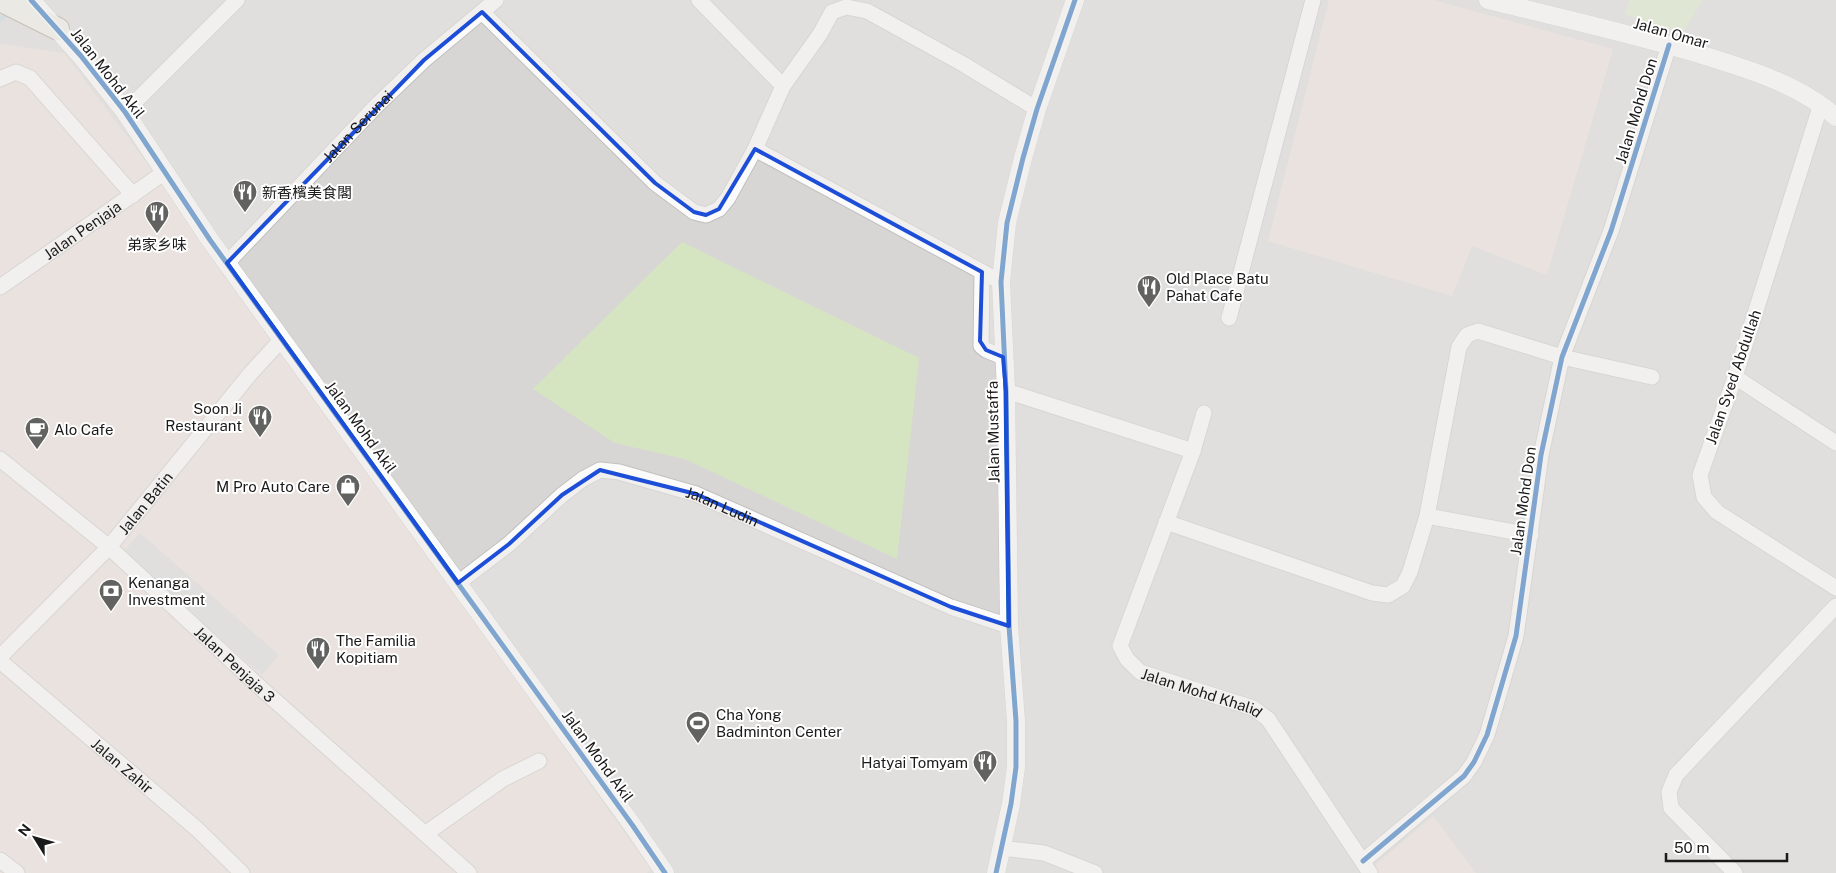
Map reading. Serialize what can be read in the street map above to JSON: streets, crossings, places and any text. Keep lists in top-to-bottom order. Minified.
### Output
{"streets":{"street":["Jalan Omar","Jalan Mohd Akil","Jalan Mohd Don","Jalan Serunai","Jalan Penjaja","Jalan Syed Abdullah","Jalan Mustaffa","Jalan Batin","Jalan Ludin","Jalan Penjaja 3","Jalan Mohd Khalid","Jalan Zahir"]},"crossings":[["Jalan Omar","Jalan Mohd Don"],["Jalan Omar","Jalan Syed Abdullah"],["Jalan Mohd Akil","Jalan Serunai"],["Jalan Mohd Akil","Jalan Penjaja"],["Jalan Mohd Akil","Jalan Batin"],["Jalan Mohd Akil","Jalan Ludin"],["Jalan Mohd Don","Jalan Mohd Khalid"],["Jalan Mustaffa","Jalan Ludin"],["Jalan Batin","Jalan Penjaja 3"],["Jalan Batin","Jalan Zahir"]],"places":{"restaurant":["新香檳美食閣","弟家乡味","Old Place Batu Pahat Cafe","Soon Ji Restaurant","The Familia Kopitiam","Hatyai Tomyam"],"cafe":["Alo Cafe"],"shop":["M Pro Auto Care"],"bank":["Kenanga Investment"],"sports":["Cha Yong Badminton Center"]},"scale_bar":"50 m","north":"top left"}
